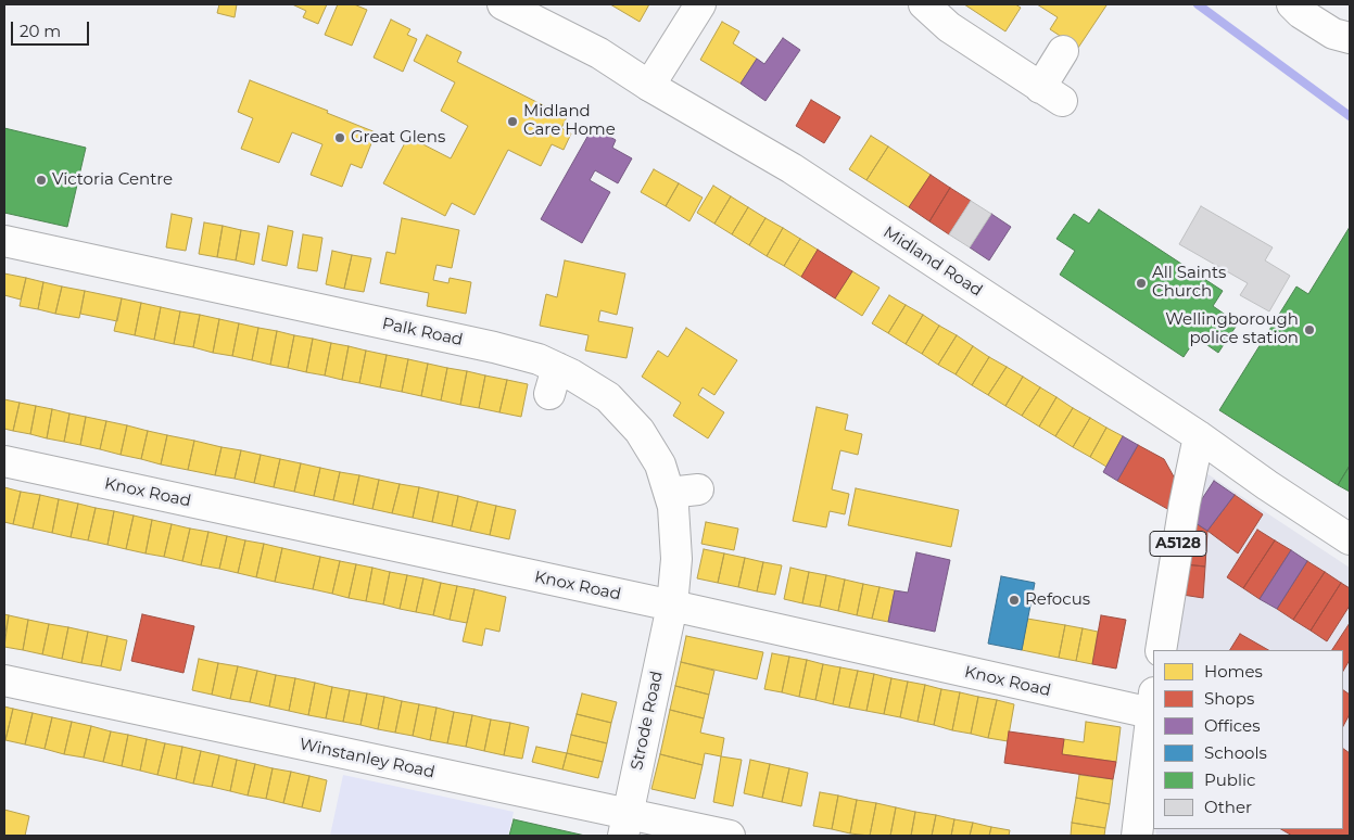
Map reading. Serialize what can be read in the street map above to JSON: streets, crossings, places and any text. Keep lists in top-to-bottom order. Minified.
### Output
{"streets":{"street":["Midland Road","Palk Road","Knox Road","A5128","Strode Road","Winstanley Road"]},"crossings":[["Midland Road","A5128"],["Palk Road","Knox Road"],["Palk Road","Strode Road"],["Knox Road","Strode Road"],["Strode Road","Winstanley Road"]],"places":["Midland Care Home","Great Glens","Victoria Centre","All Saints Church","Wellingborough police station","Refocus"],"legend":["Homes","Shops","Offices","Schools","Public","Other"],"scale_bar":"20 m"}
